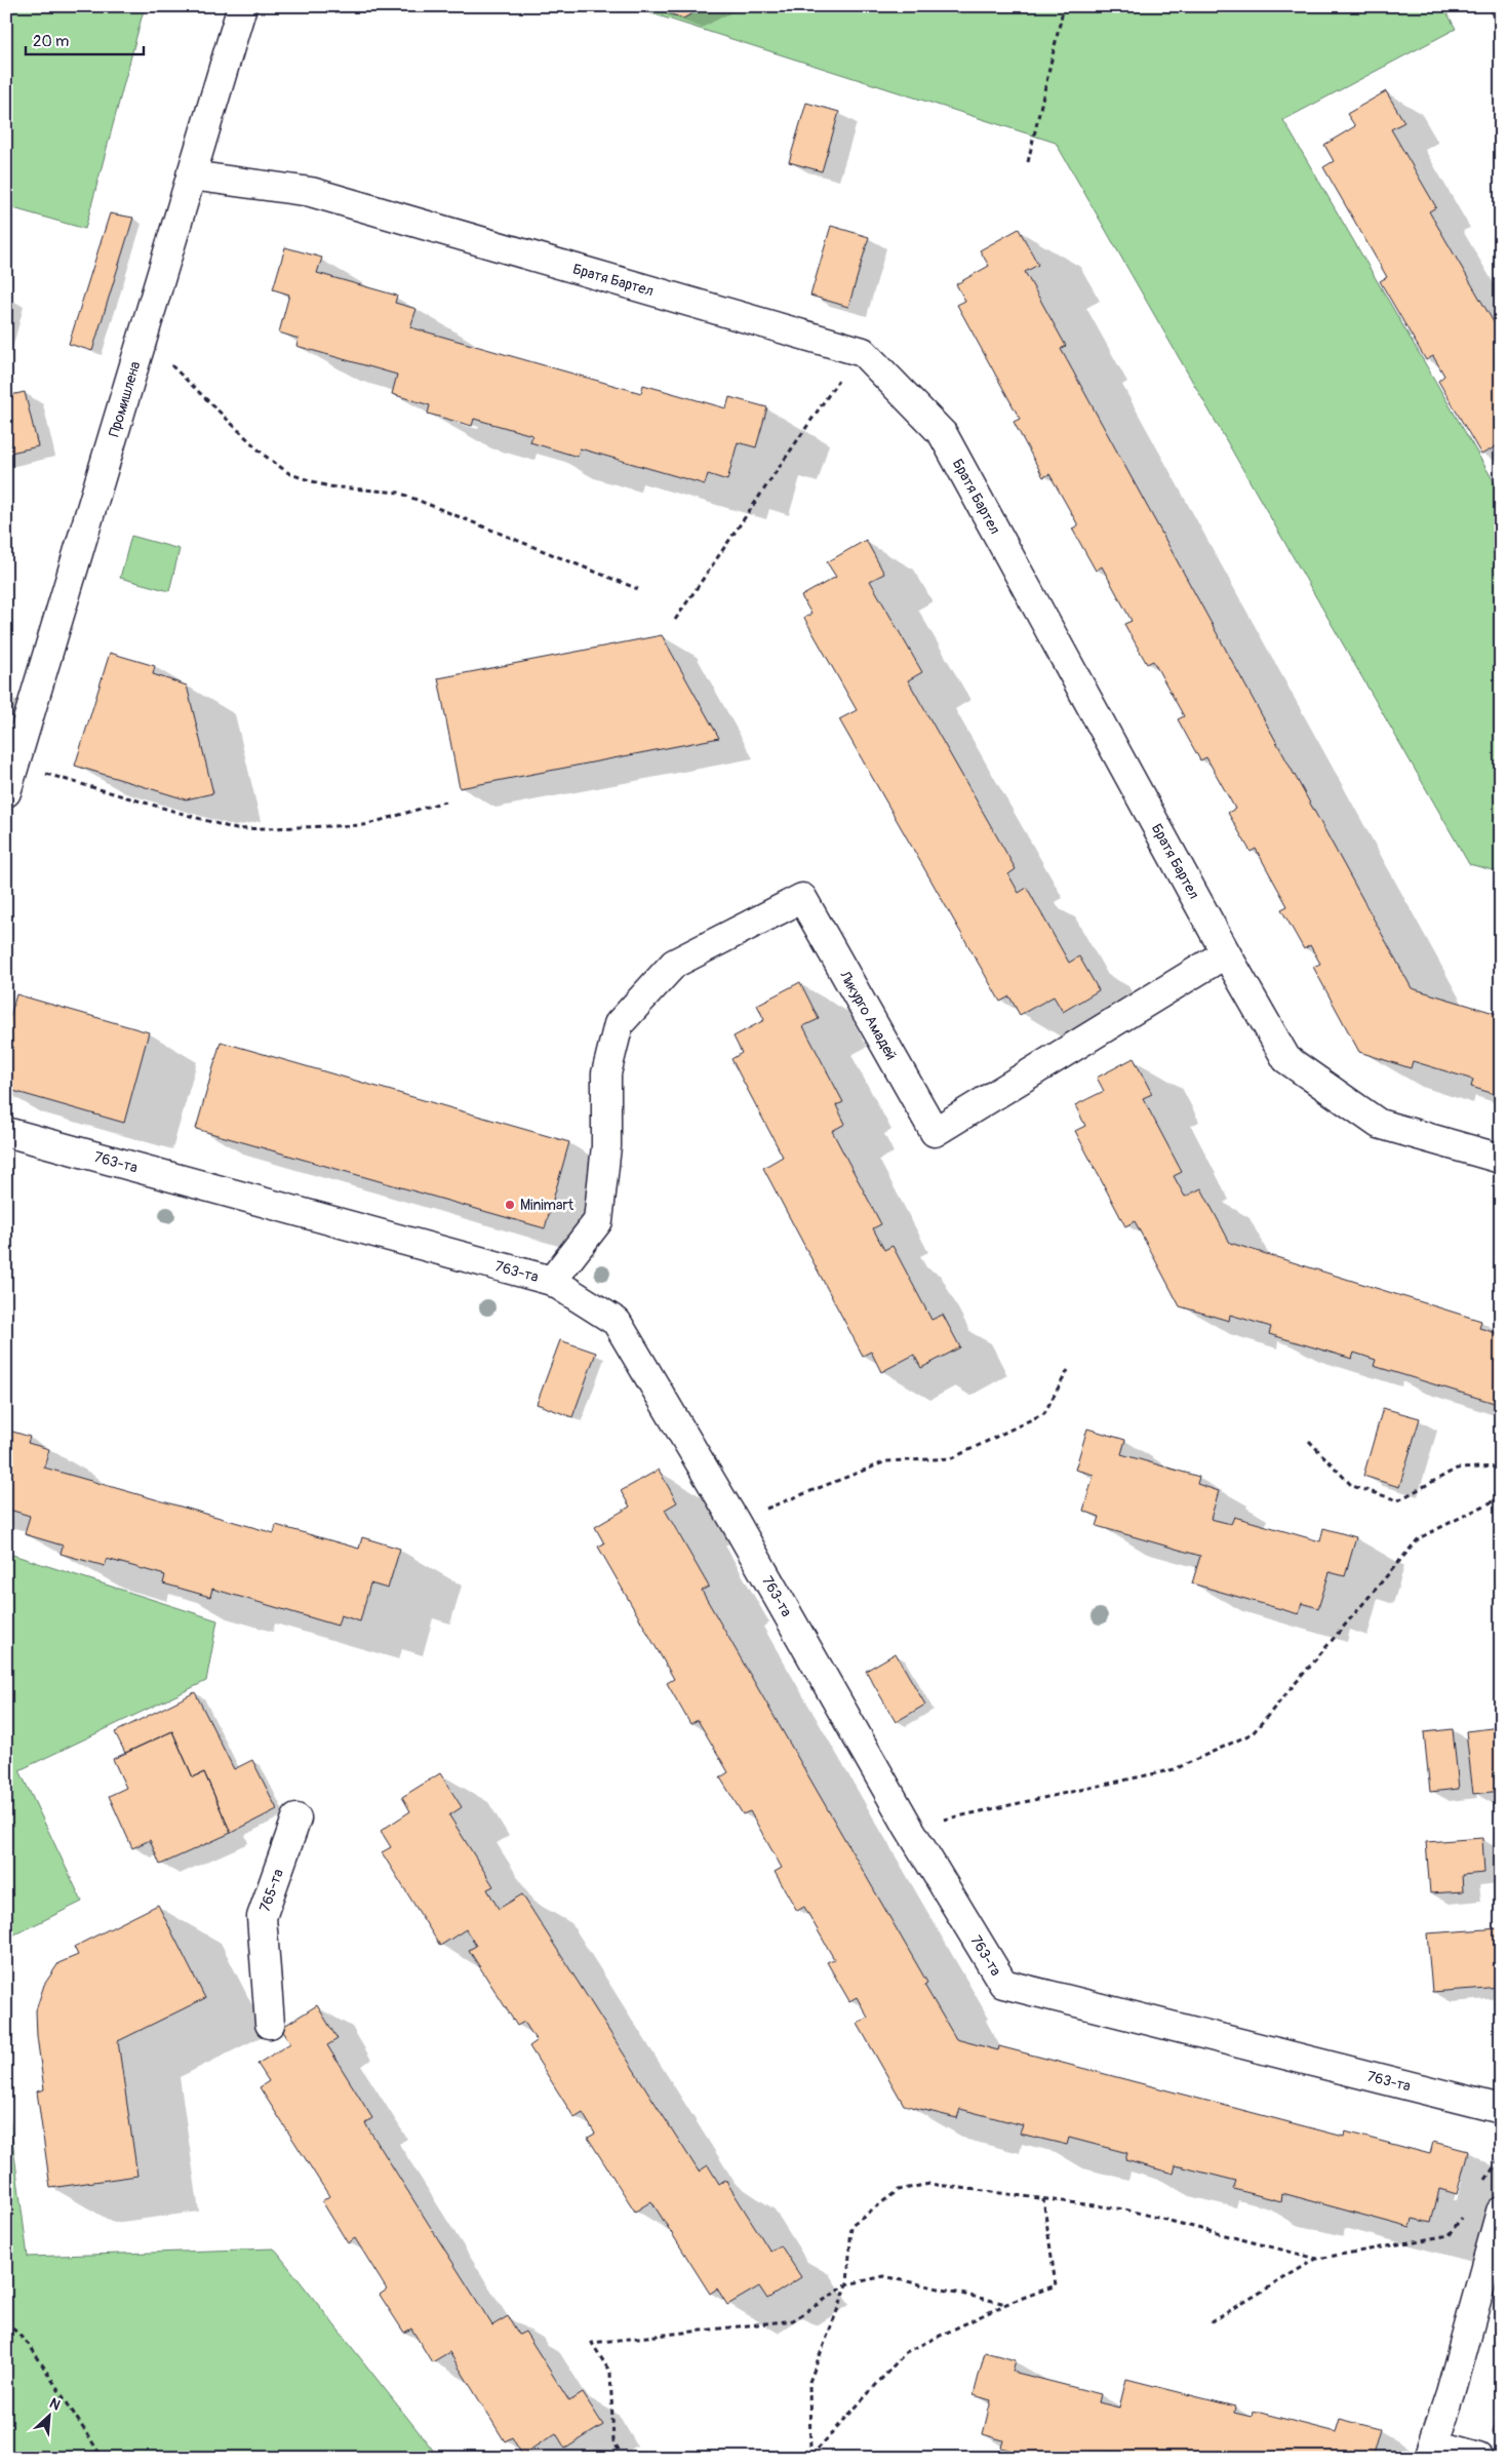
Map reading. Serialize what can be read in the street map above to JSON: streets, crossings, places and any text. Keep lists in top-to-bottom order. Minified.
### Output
{"streets":{"street":["Братя Бартел","Промишлена","Ликурго Амадей","763-та","765-та"]},"crossings":[["Братя Бартел","Промишлена"],["Братя Бартел","Ликурго Амадей"],["Ликурго Амадей","763-та"]],"places":["Minimart"],"scale_bar":"20 m","north":"top right"}
